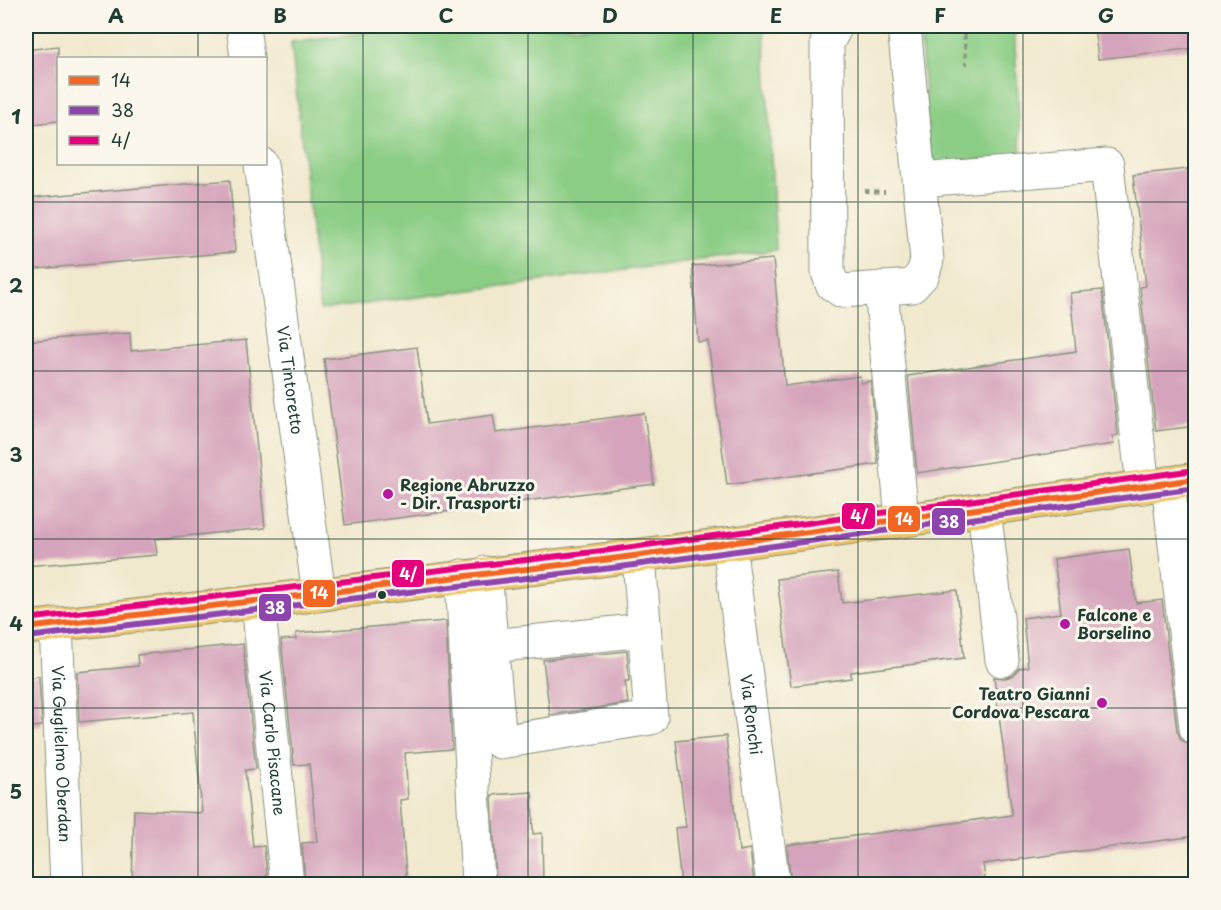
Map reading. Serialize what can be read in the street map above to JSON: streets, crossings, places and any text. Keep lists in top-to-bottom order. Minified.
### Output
{"streets":{"street":["Via Tintoretto","Via Ronchi","Via Carlo Pisacane","Via Guglielmo Oberdan"]},"places":["Regione Abruzzo - Dir. Trasporti","Falcone e Borselino","Teatro Gianni Cordova Pescara"],"lines":["transit line 4/","transit line 14","transit line 38"],"legend":["14","38","4/"],"grid":{"columns":["A","B","C","D","E","F","G"],"rows":["1","2","3","4","5"]}}
